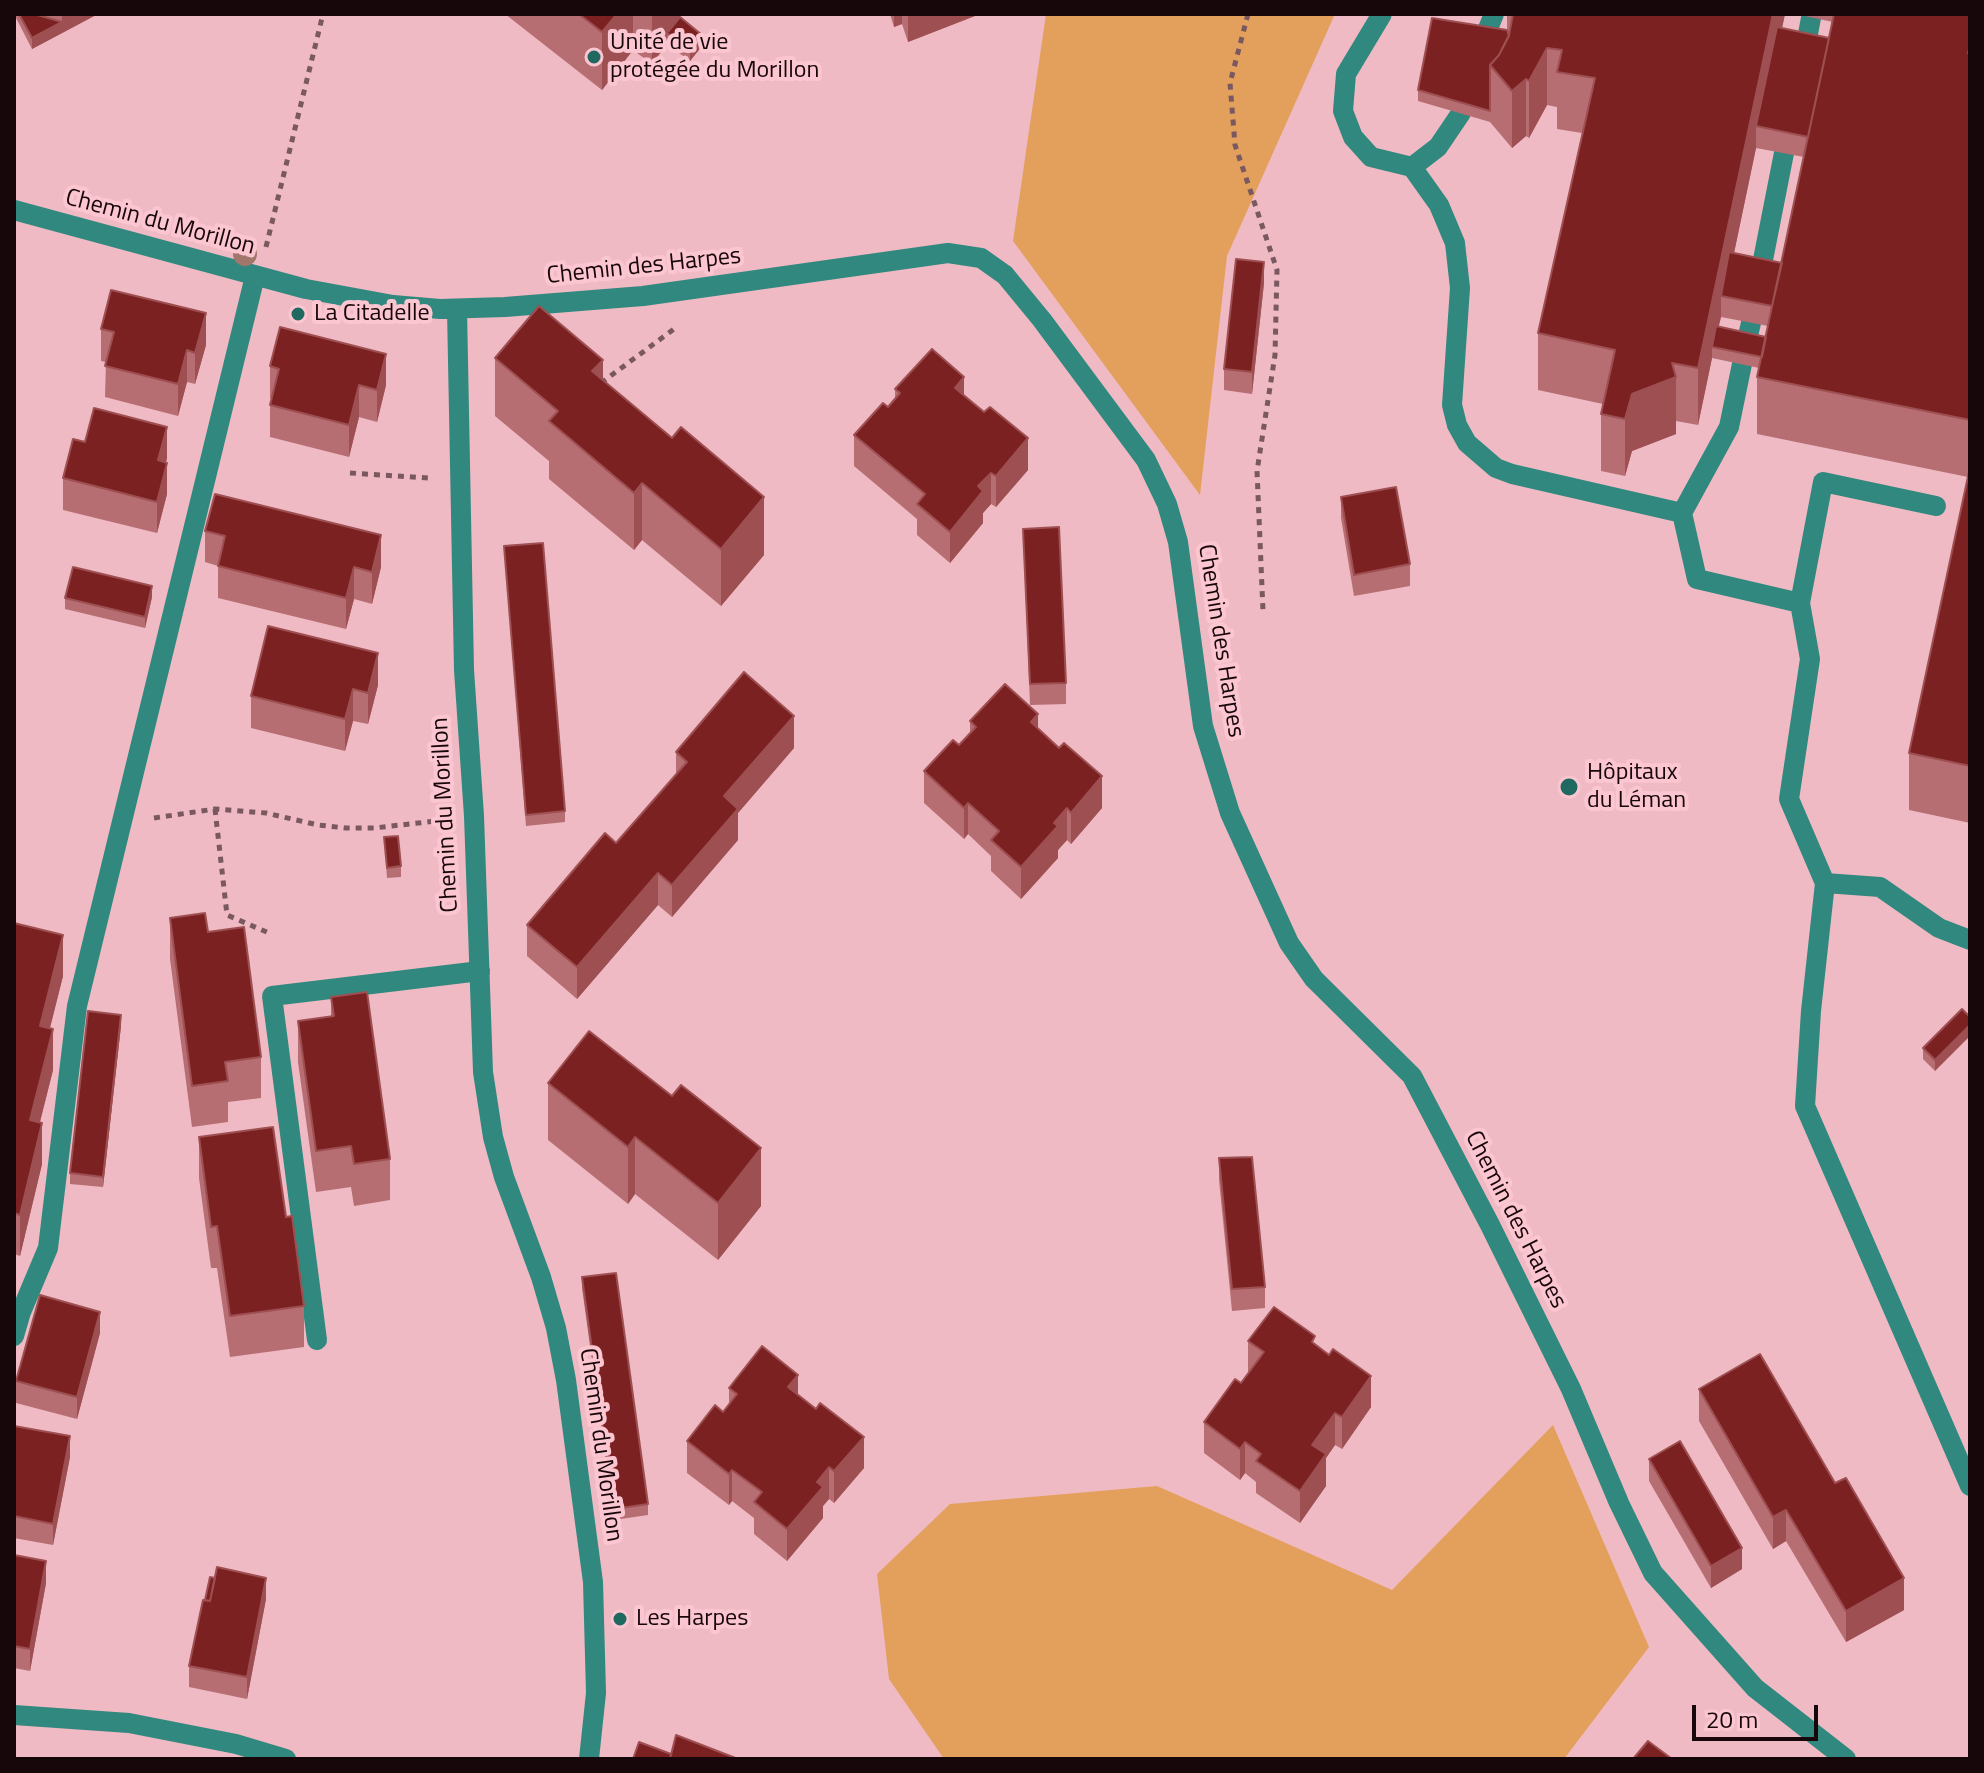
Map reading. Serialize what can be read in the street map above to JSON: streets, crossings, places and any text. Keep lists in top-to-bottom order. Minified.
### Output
{"streets":{"street":["Chemin du Morillon","Chemin des Harpes"]},"crossings":[["Chemin du Morillon","Chemin des Harpes"]],"places":["Unité de vie protégée du Morillon","La Citadelle","Hôpitaux du Léman","Les Harpes"],"scale_bar":"20 m"}
